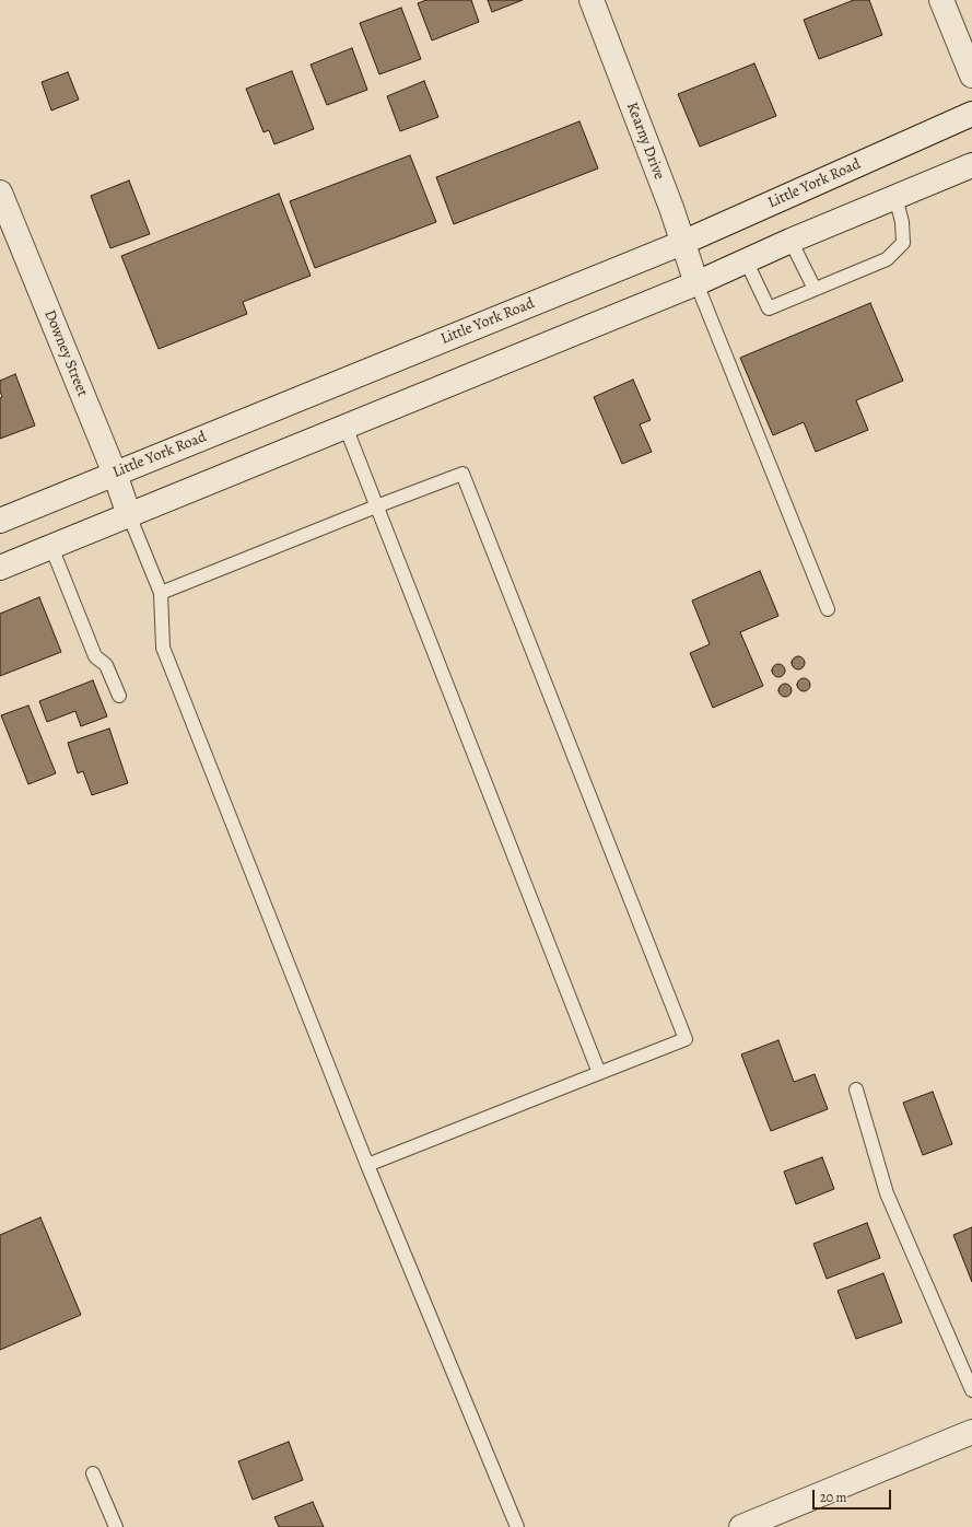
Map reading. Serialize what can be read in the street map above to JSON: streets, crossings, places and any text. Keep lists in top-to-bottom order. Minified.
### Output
{"streets":{"main road":["Kearny Drive","Little York Road","Downey Street"]},"crossings":[["Kearny Drive","Little York Road"],["Little York Road","Downey Street"]],"scale_bar":"20 m"}
